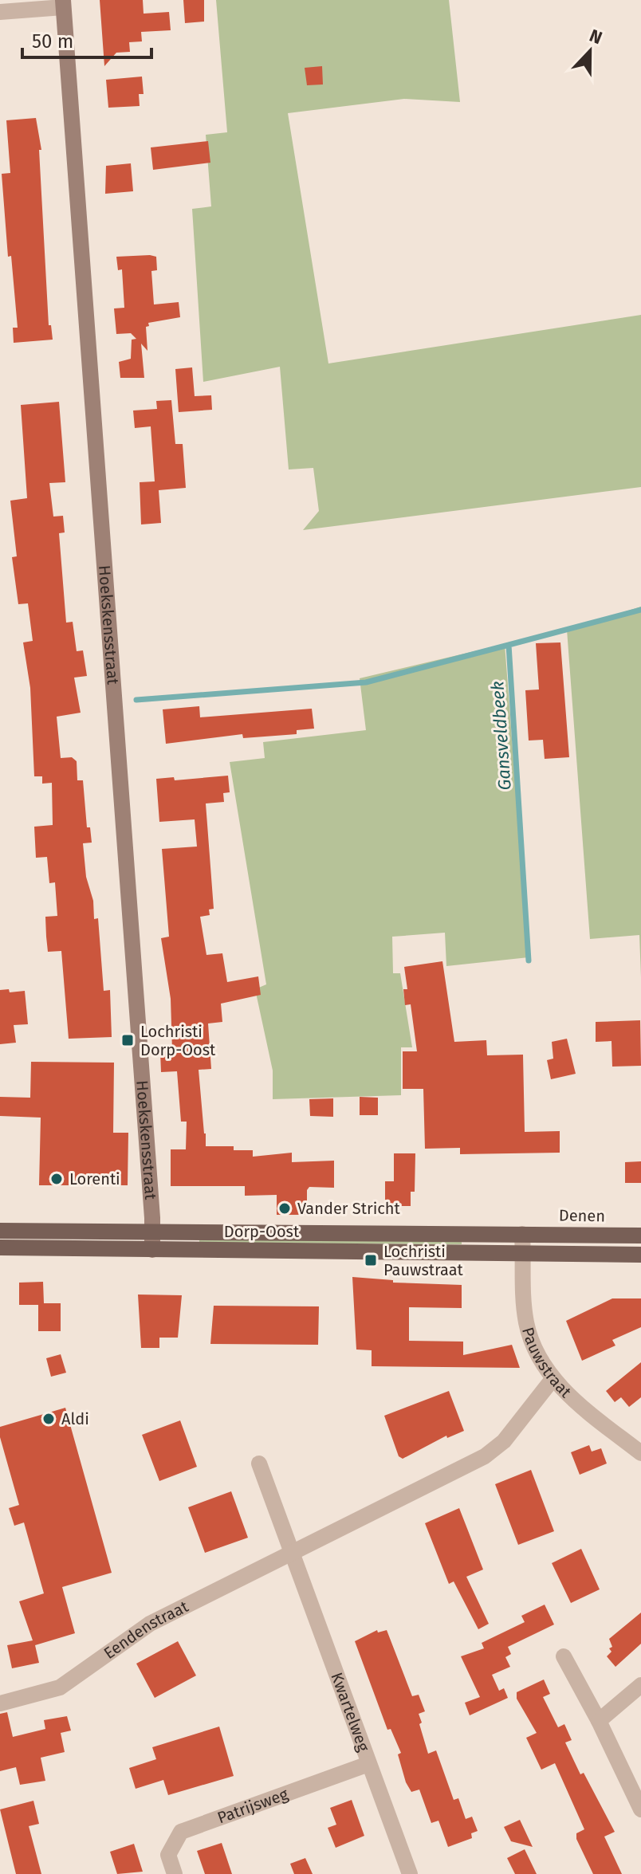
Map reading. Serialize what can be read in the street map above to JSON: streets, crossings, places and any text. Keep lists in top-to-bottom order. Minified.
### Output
{"streets":{"main road":["Denen","Dorp-Oost"],"street":["Hoekskensstraat","Pauwstraat","Eendenstraat","Kwartelweg","Patrijsweg"]},"crossings":[["Hoekskensstraat","Dorp-Oost"],["Denen","Dorp-Oost"],["Denen","Pauwstraat"],["Dorp-Oost","Pauwstraat"],["Pauwstraat","Eendenstraat"],["Eendenstraat","Kwartelweg"],["Kwartelweg","Patrijsweg"]],"water":["Gansveldbeek"],"places":{"transit":["Lochristi Dorp-Oost","Lochristi Pauwstraat"],"other":["Lorenti","Vander Stricht","Aldi"]},"scale_bar":"50 m","north":"top"}
